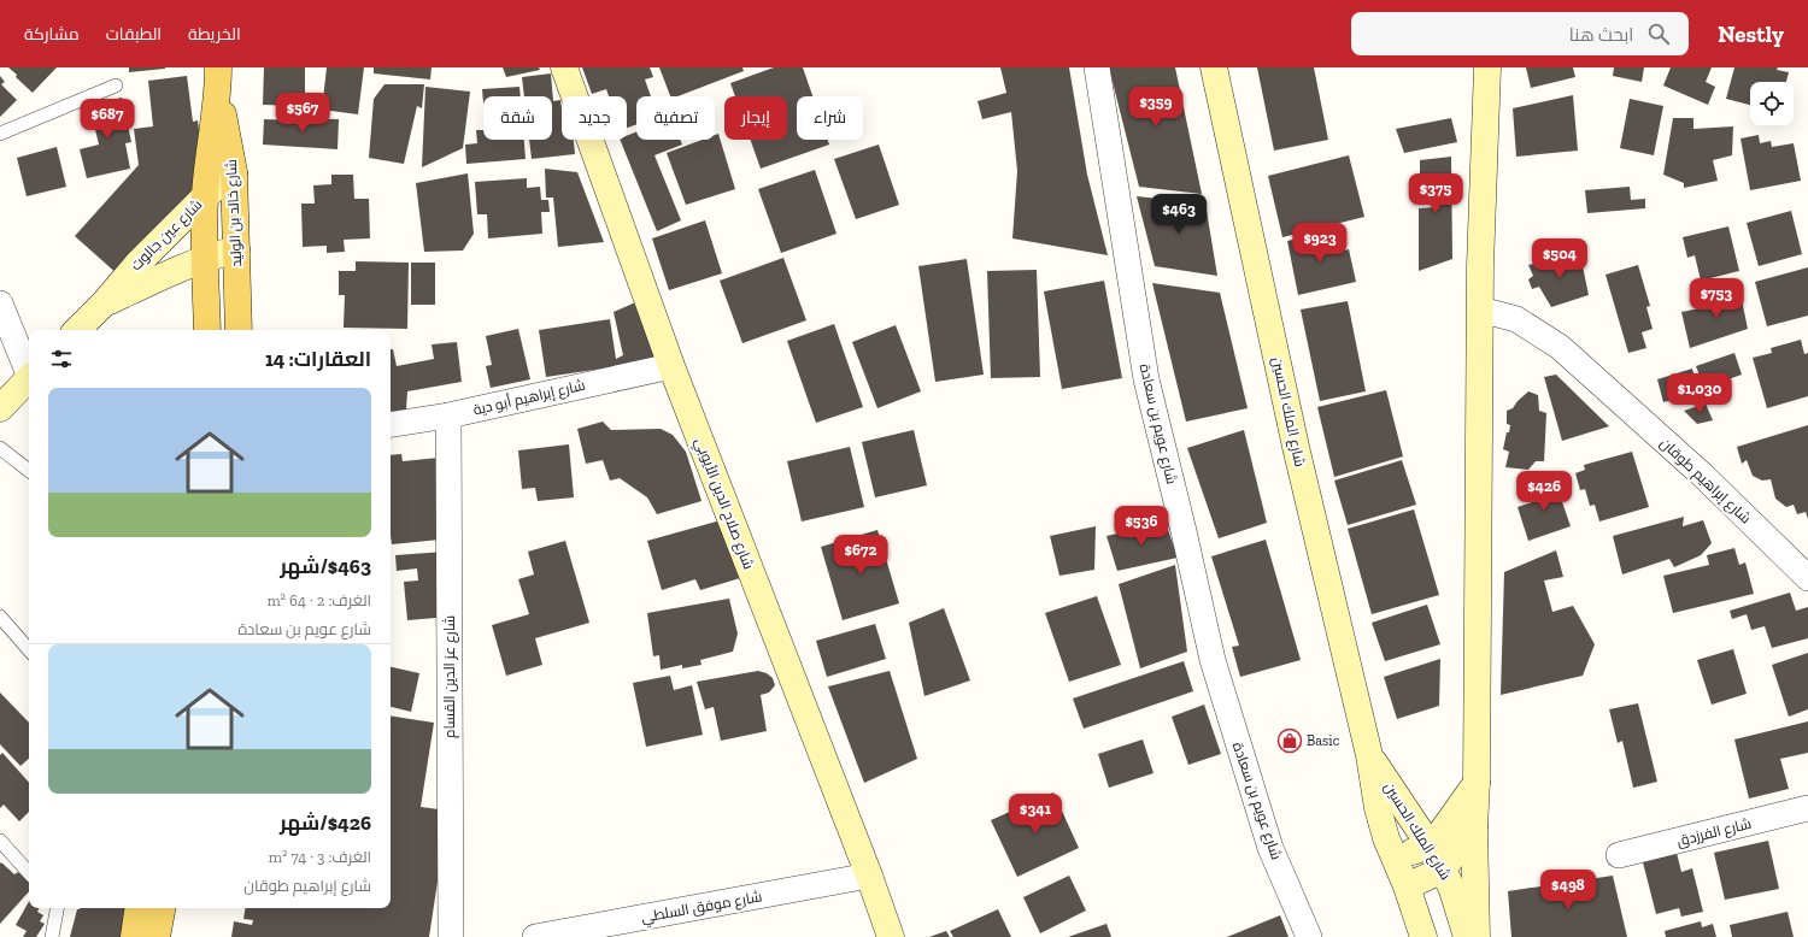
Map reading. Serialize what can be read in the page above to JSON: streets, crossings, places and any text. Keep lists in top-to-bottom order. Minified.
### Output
{"streets":{"main road":["شارع خالد بن الوليد"],"street":["شارع عين جالوت","شارع إبراهيم أبو دية","شارع الملك الحسين","شارع عويم بن سعادة","شارع إبراهيم طوقان","شارع صلاح الدين الأيوبي","شارع عز الدين القسام","شارع الفرزدق","شارع موفق السلطي"]},"crossings":[["شارع خالد بن الوليد","شارع عين جالوت"],["شارع إبراهيم أبو دية","شارع صلاح الدين الأيوبي"],["شارع إبراهيم أبو دية","شارع عز الدين القسام"],["شارع صلاح الدين الأيوبي","شارع موفق السلطي"]],"places":{"shop":["Basic"]},"page":{"header":"Nestly","search":"ابحث هنا","nav":["الخريطة","الطبقات","مشاركة"],"price":["$359","$567","$687","$375","$463","$923","$504","$753","$1,030","$426","$536","$672","$341","$498"],"chip":["شراء","إيجار","تصفية","جديد","شقة"],"heading":"العقارات: 14","list":[{"name":"$463/شهر","note":"الغرف: 2 · 64 m² · شارع عويم بن سعادة"},{"name":"$426/شهر","note":"الغرف: 3 · 74 m² · شارع إبراهيم طوقان"}]}}
